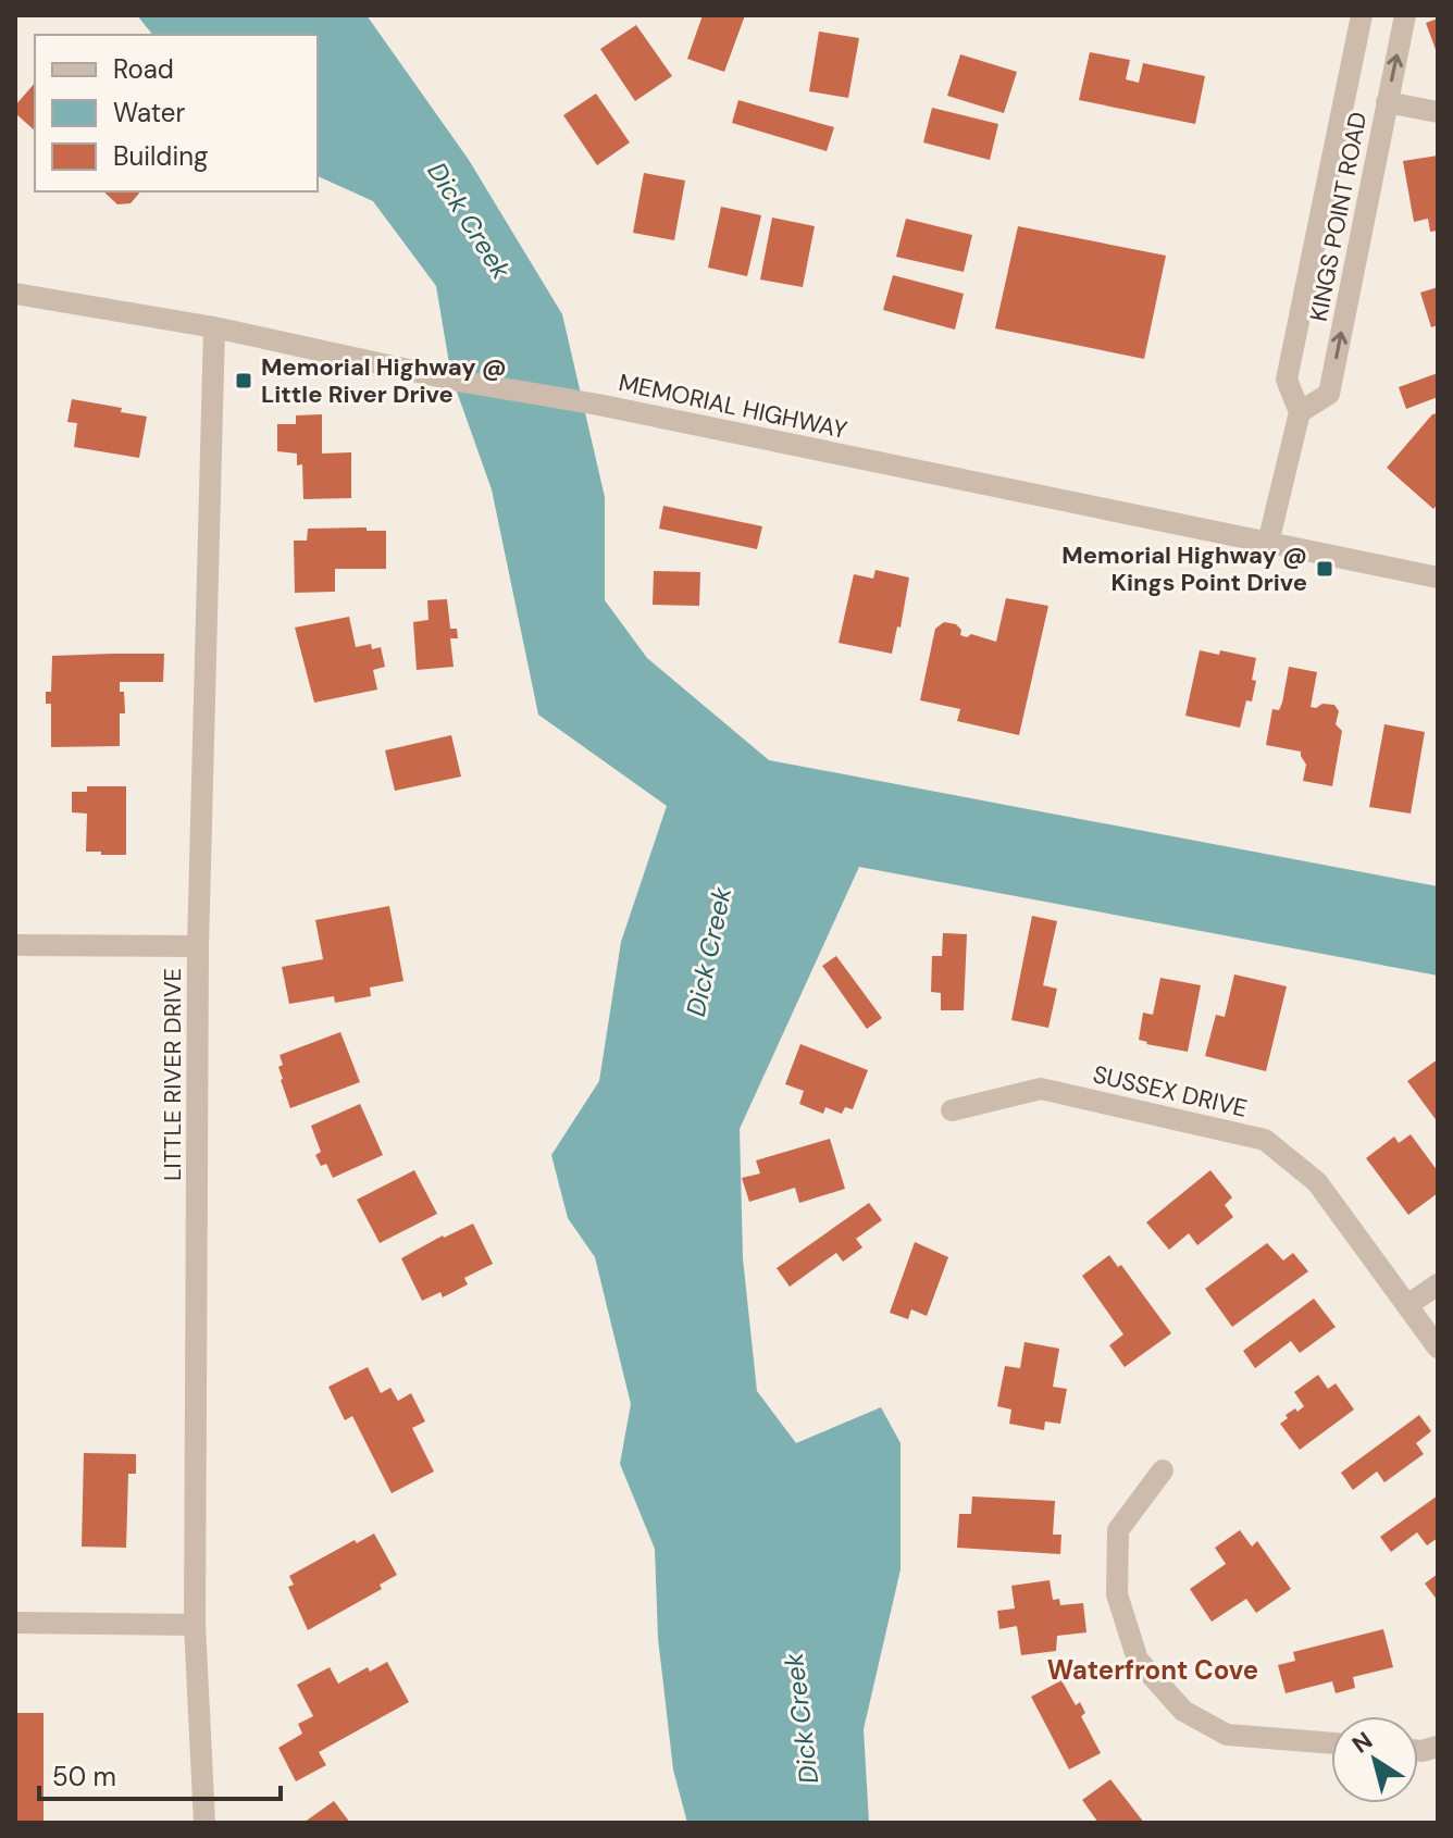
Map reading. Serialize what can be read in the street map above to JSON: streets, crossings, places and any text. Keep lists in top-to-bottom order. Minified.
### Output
{"streets":{"street":["KINGS POINT ROAD","MEMORIAL HIGHWAY","LITTLE RIVER DRIVE","SUSSEX DRIVE"]},"crossings":[["KINGS POINT ROAD","MEMORIAL HIGHWAY"],["MEMORIAL HIGHWAY","LITTLE RIVER DRIVE"]],"districts":["Waterfront Cove"],"water":["Dick Creek"],"places":{"transit":["Memorial Highway @ Little River Drive","Memorial Highway @ Kings Point Drive"]},"legend":["Road","Water","Building"],"scale_bar":"50 m","north":"top left"}
